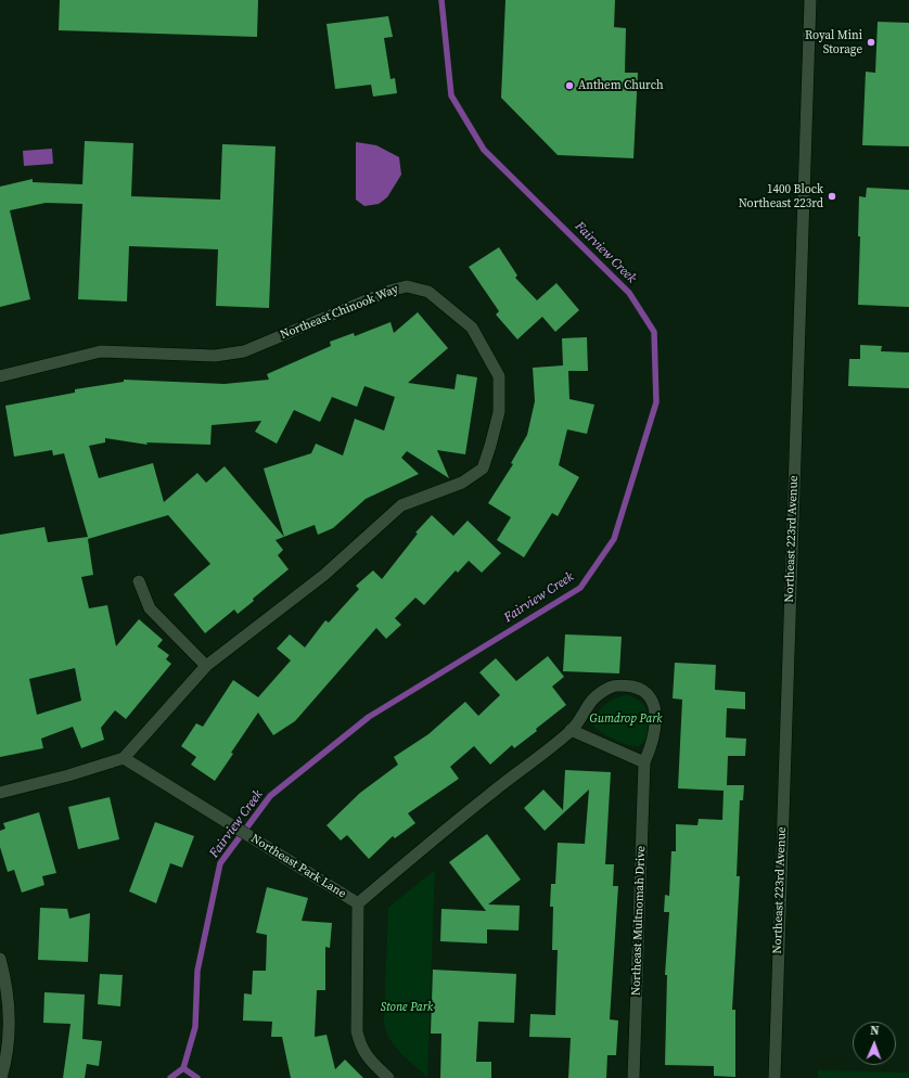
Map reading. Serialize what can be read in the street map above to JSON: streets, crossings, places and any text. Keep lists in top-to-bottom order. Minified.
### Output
{"streets":{"street":["Northeast Chinook Way","Northeast 223rd Avenue","Northeast Park Lane","Northeast Multnomah Drive"]},"crossings":[["Northeast Chinook Way","Northeast Park Lane"],["Northeast Park Lane","Northeast Multnomah Drive"]],"water":["Fairview Creek"],"parks":["Gumdrop Park","Stone Park"],"places":["Royal Mini Storage","Anthem Church","1400 Block Northeast 223rd"],"north":"top"}
